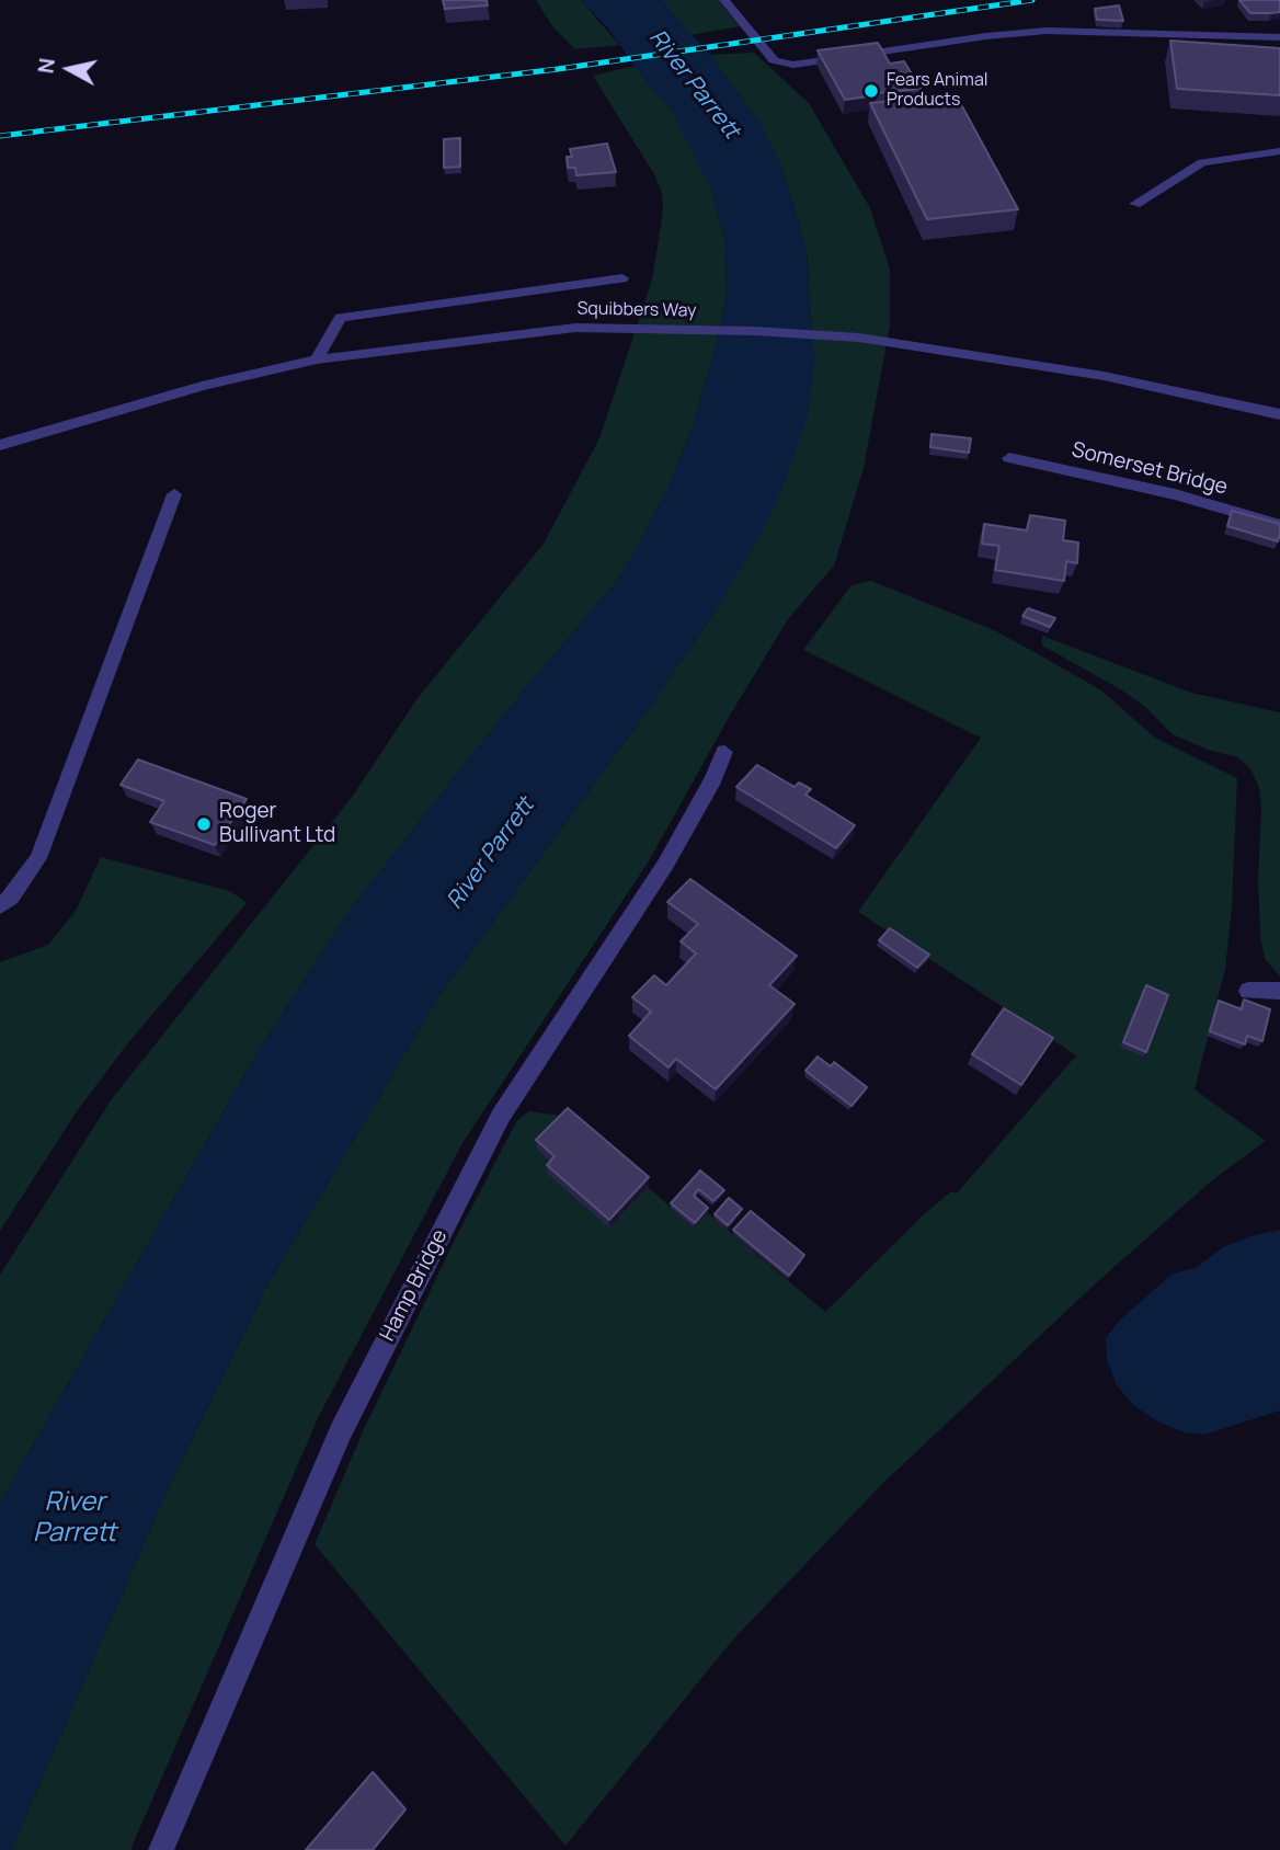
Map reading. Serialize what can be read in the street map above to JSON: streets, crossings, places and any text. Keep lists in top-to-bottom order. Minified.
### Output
{"streets":{"street":["Squibbers Way","Somerset Bridge","Hamp Bridge"]},"water":["River Parrett"],"places":["Fears Animal Products","Roger Bullivant Ltd"],"north":"left"}
